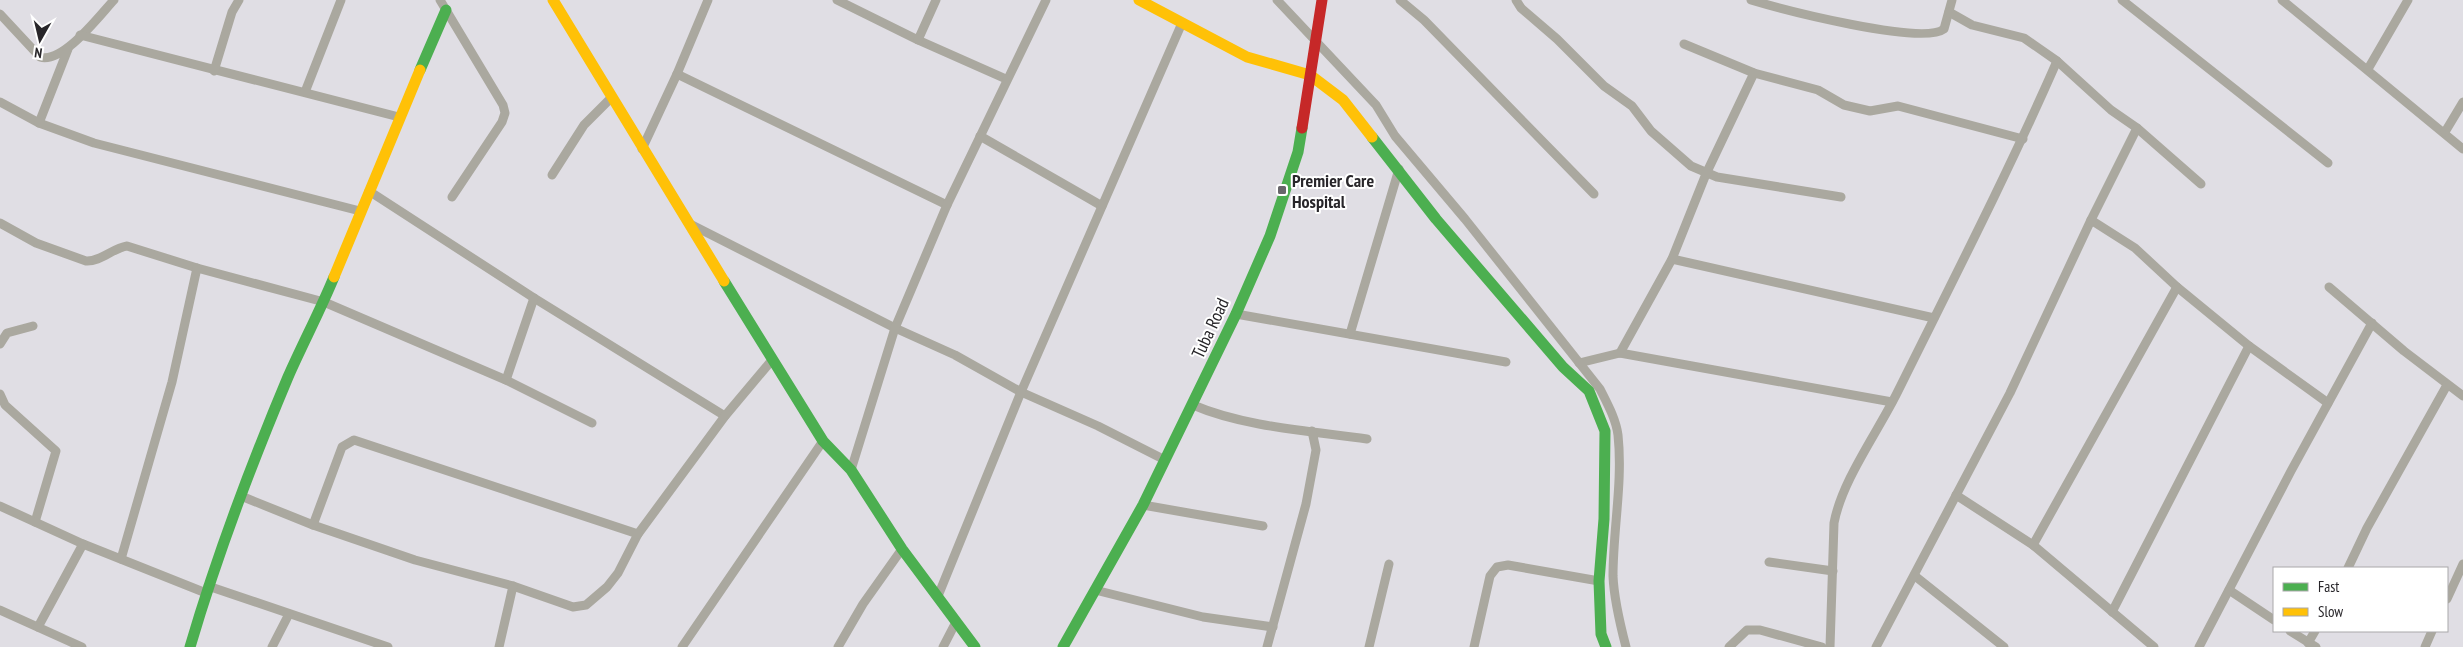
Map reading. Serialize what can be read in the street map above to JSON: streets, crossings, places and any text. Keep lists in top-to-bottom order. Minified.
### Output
{"streets":{"street":["Tuba Road"]},"places":{"transit":["Premier Care Hospital"]},"legend":["Fast","Slow"],"north":"bottom"}
